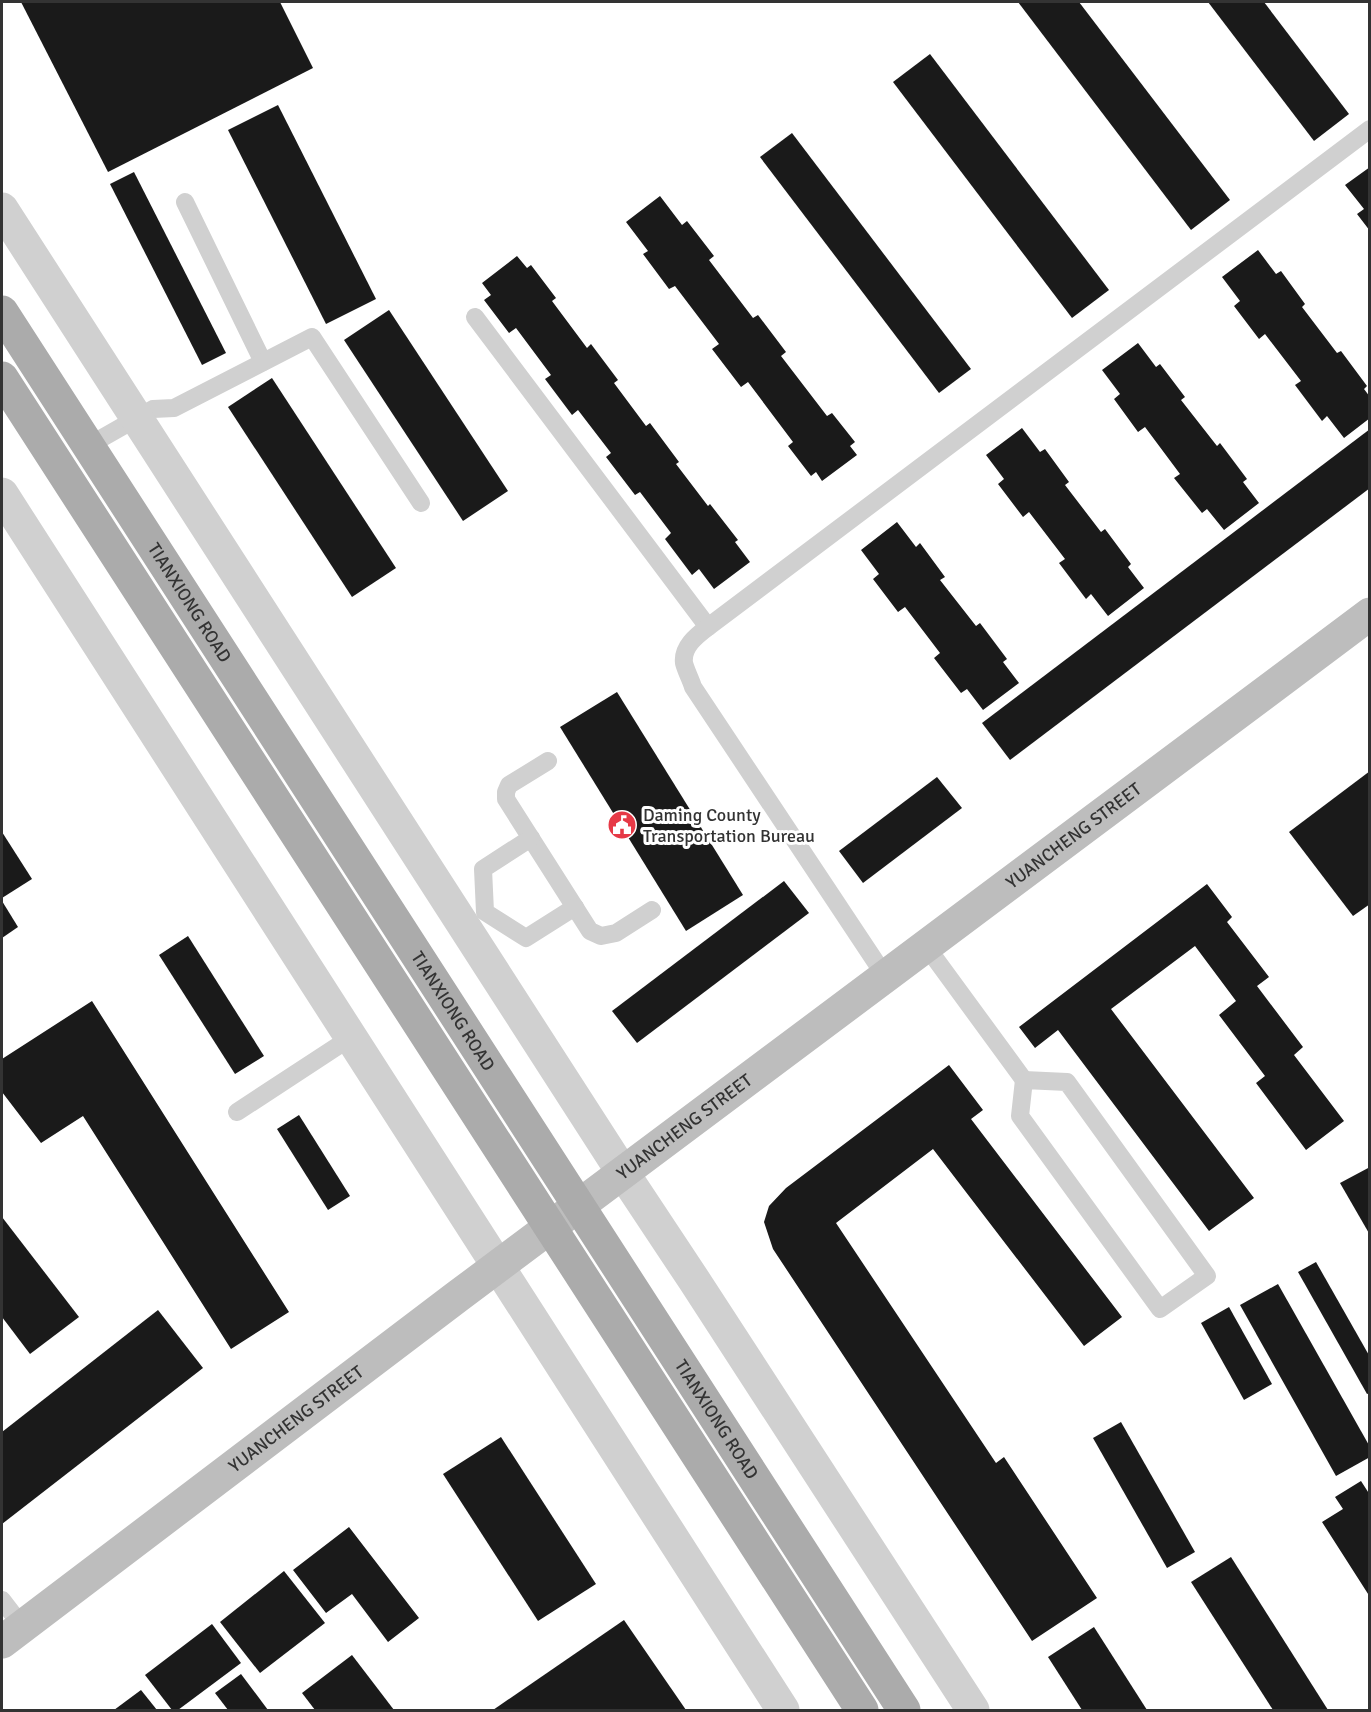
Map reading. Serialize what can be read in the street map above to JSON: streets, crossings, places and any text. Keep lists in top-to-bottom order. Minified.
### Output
{"streets":{"main road":["TIANXIONG ROAD"],"street":["YUANCHENG STREET"]},"crossings":[["TIANXIONG ROAD","YUANCHENG STREET"]],"places":{"public building":["Daming County Transportation Bureau"]}}
